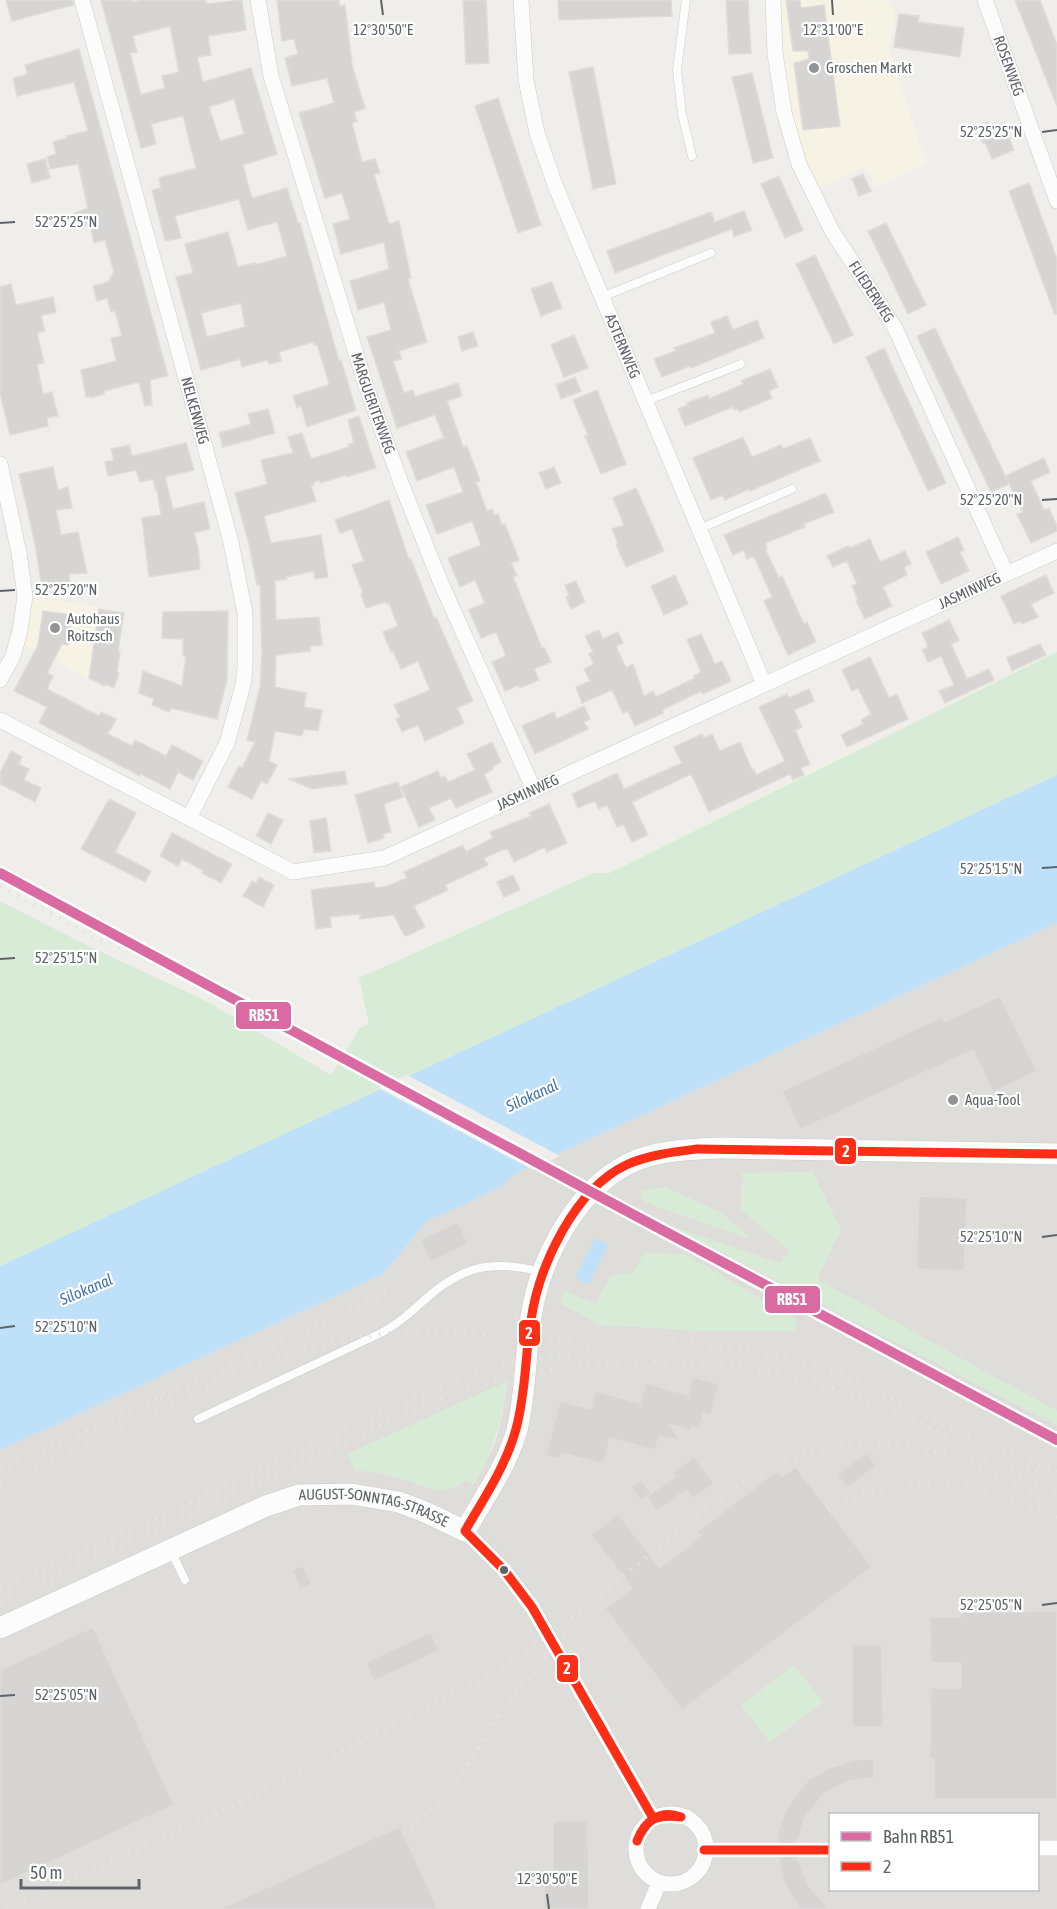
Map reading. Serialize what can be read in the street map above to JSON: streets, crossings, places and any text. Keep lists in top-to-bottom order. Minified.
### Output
{"streets":{"street":["ROSENWEG","FLIEDERWEG","ASTERNWEG","MARGUERITENWEG","NELKENWEG","JASMINWEG","AUGUST-SONNTAG-STRASSE"]},"crossings":[["FLIEDERWEG","JASMINWEG"],["ASTERNWEG","JASMINWEG"],["MARGUERITENWEG","JASMINWEG"],["NELKENWEG","JASMINWEG"]],"water":["Silokanal"],"places":["Groschen Markt","Autohaus Roitzsch","Aqua-Tool"],"lines":["rail line RB51","transit line 2"],"legend":["Bahn RB51","2"],"scale_bar":"50 m","coordinates":["12°30'50\"E","12°31'00\"E","52°25'25\"N","52°25'20\"N","52°25'15\"N","52°25'10\"N","52°25'05\"N"]}
